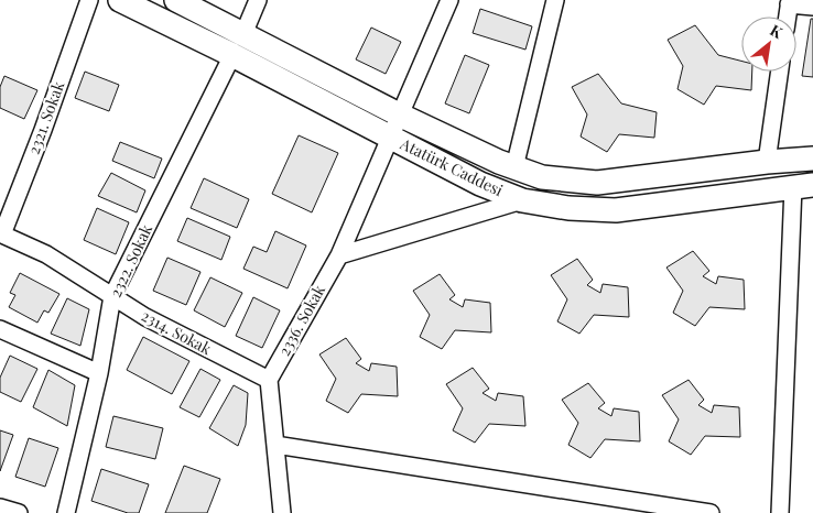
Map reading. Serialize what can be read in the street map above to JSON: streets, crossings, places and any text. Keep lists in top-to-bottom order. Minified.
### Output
{"streets":{"main road":["Atatürk Caddesi"],"street":["2321. Sokak","2322. Sokak","2336. Sokak","2314. Sokak"]},"crossings":[["2321. Sokak","2314. Sokak"],["Atatürk Caddesi","2322. Sokak"],["Atatürk Caddesi","2336. Sokak"],["2322. Sokak","2314. Sokak"],["2336. Sokak","2314. Sokak"]],"north":"top right"}
